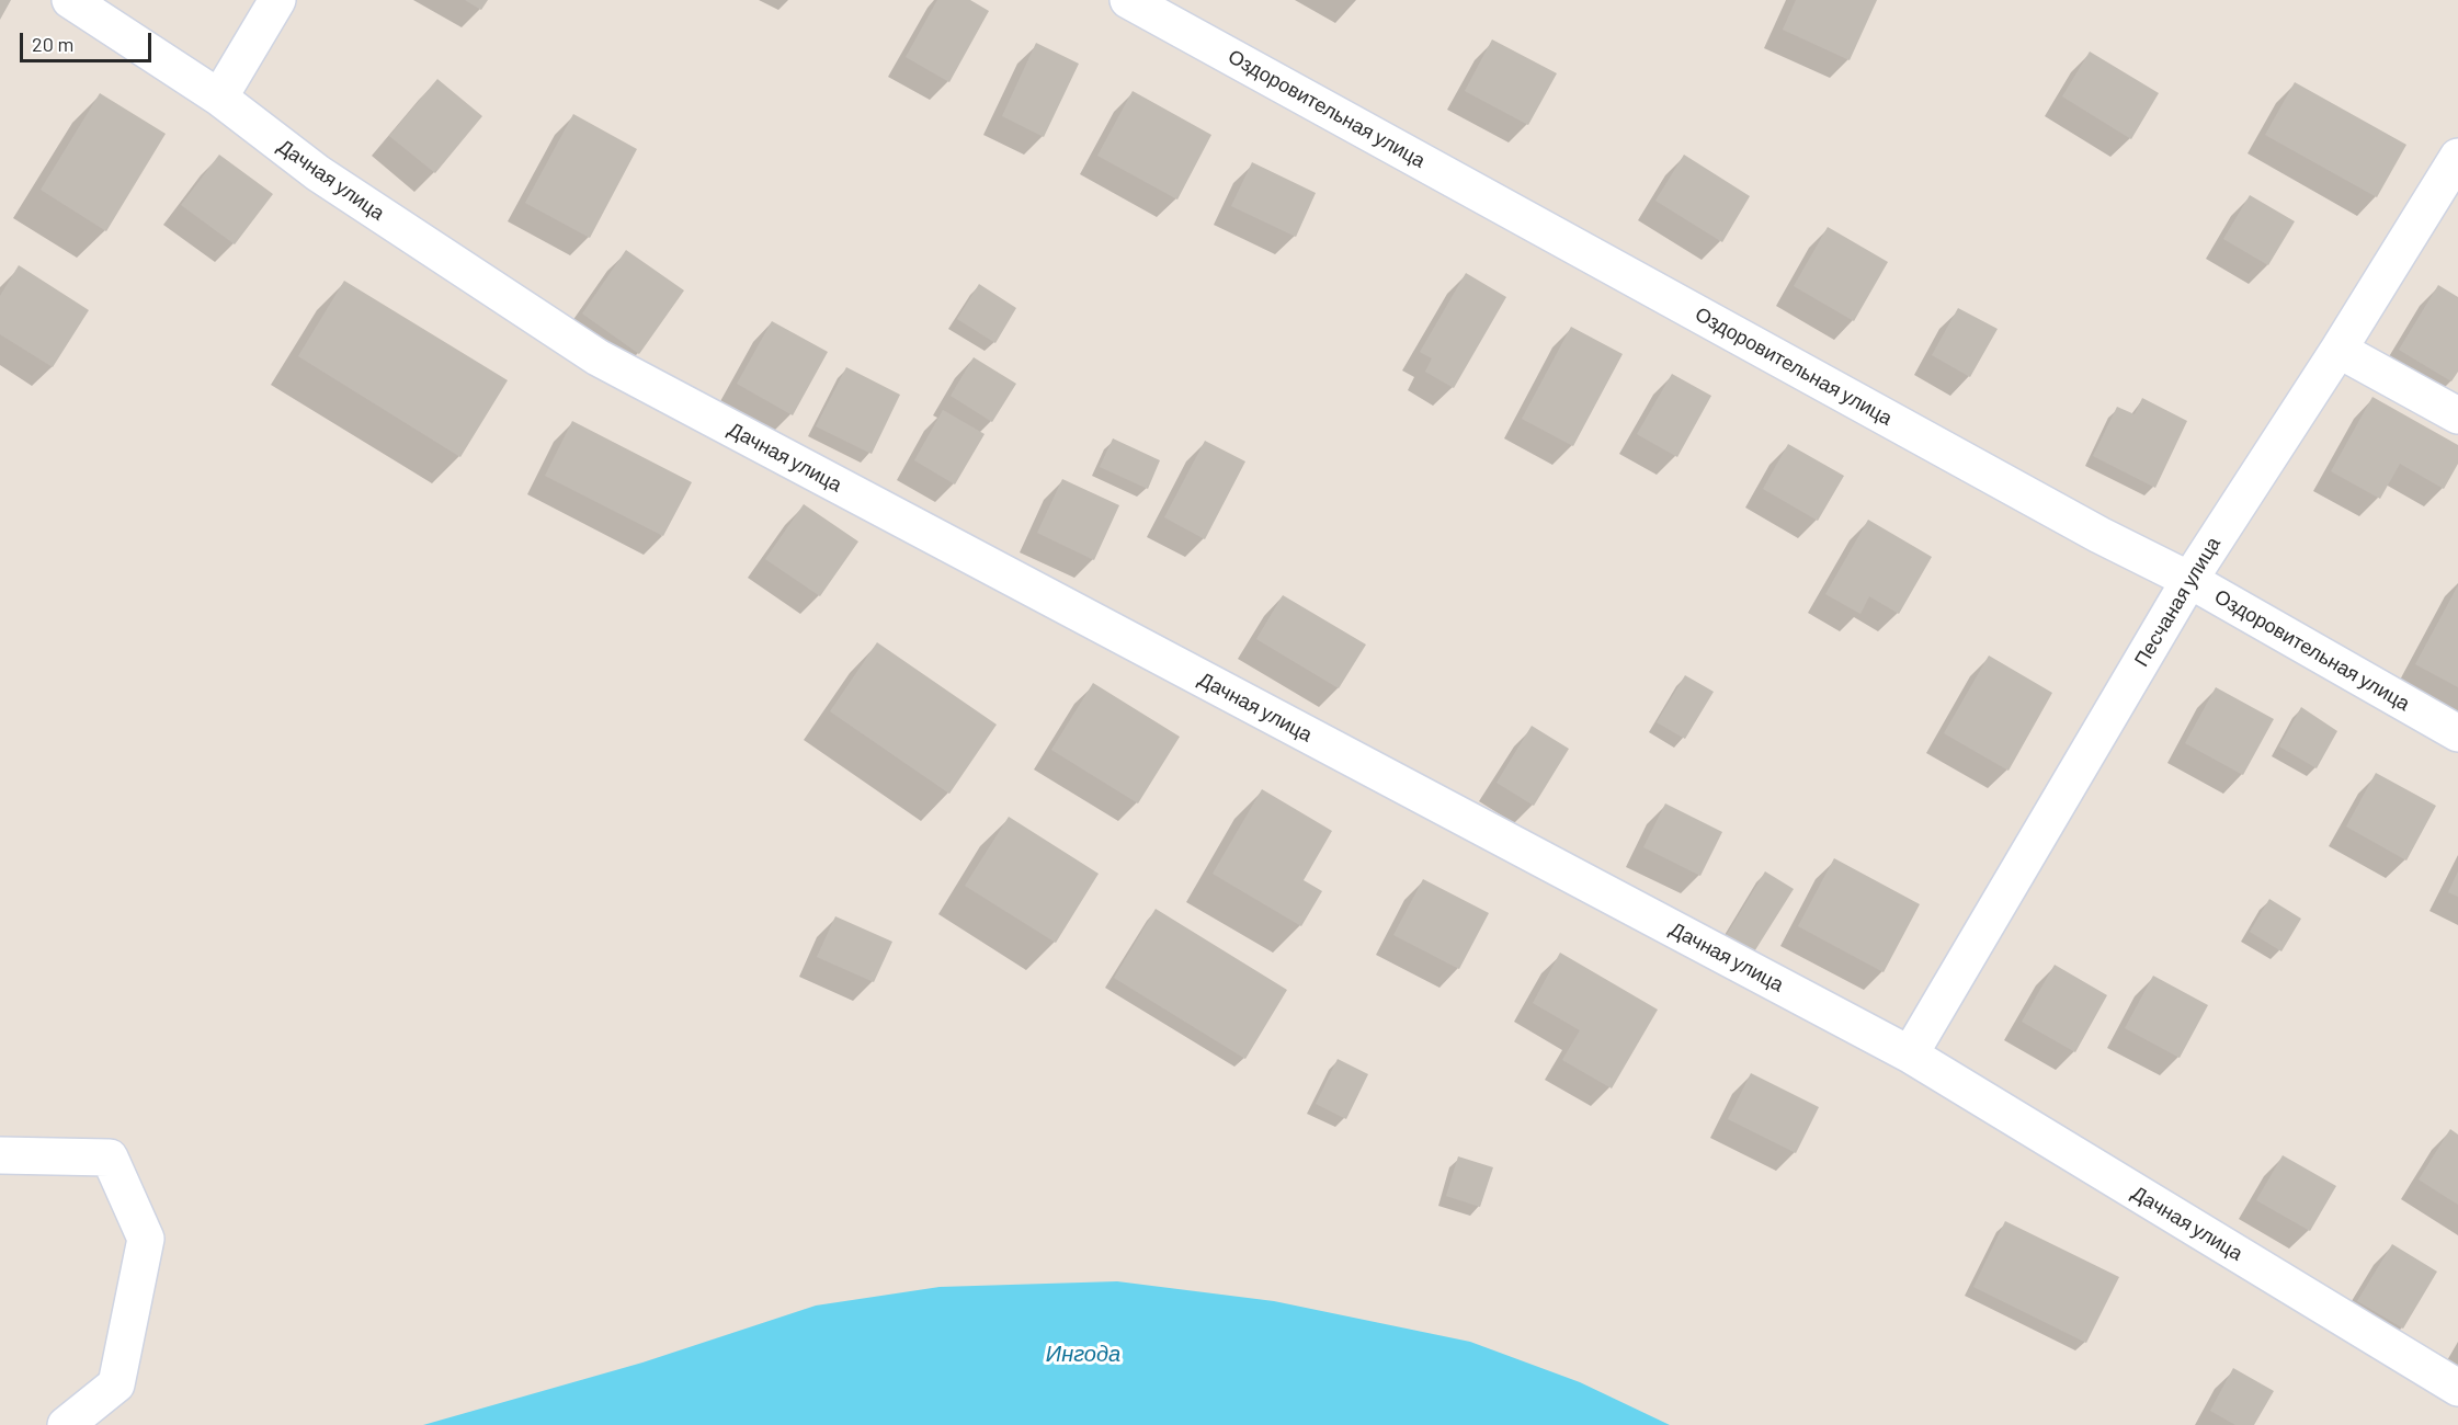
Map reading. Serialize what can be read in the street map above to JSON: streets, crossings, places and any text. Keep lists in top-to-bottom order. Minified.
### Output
{"streets":{"street":["Оздоровительная улица","Дачная улица","Песчаная улица"]},"crossings":[["Оздоровительная улица","Песчаная улица"],["Дачная улица","Песчаная улица"]],"water":["Ингода"],"scale_bar":"20 m"}
